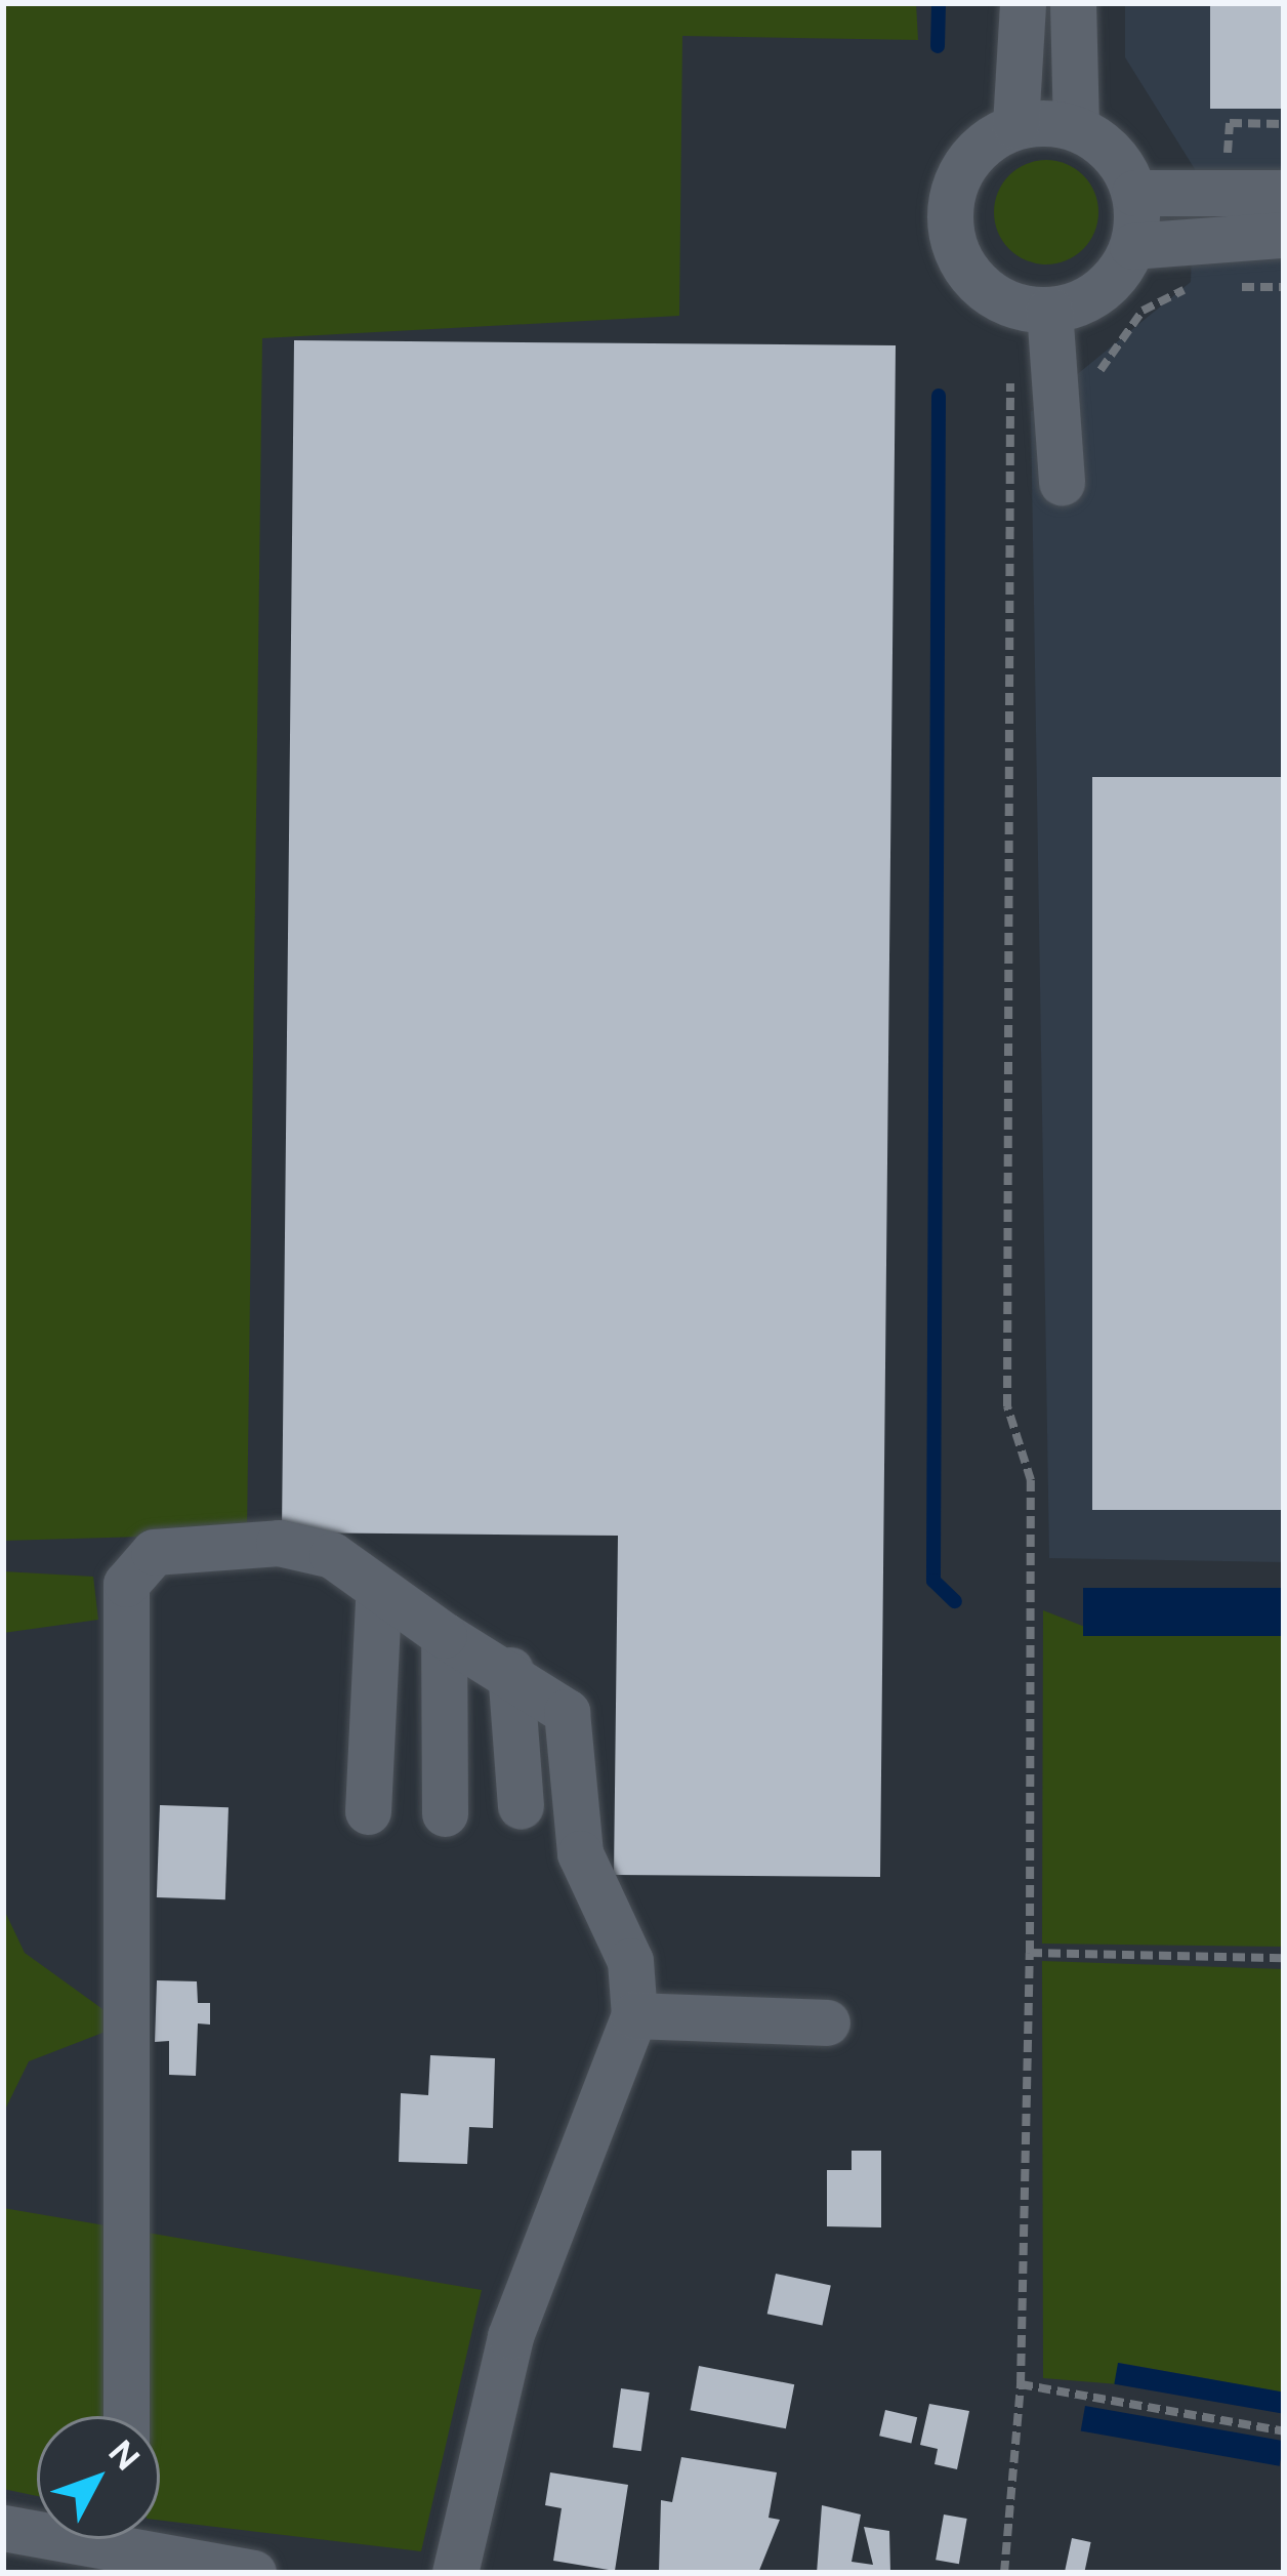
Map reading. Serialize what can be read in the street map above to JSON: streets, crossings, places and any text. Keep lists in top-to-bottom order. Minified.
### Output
{"north":"top right"}
